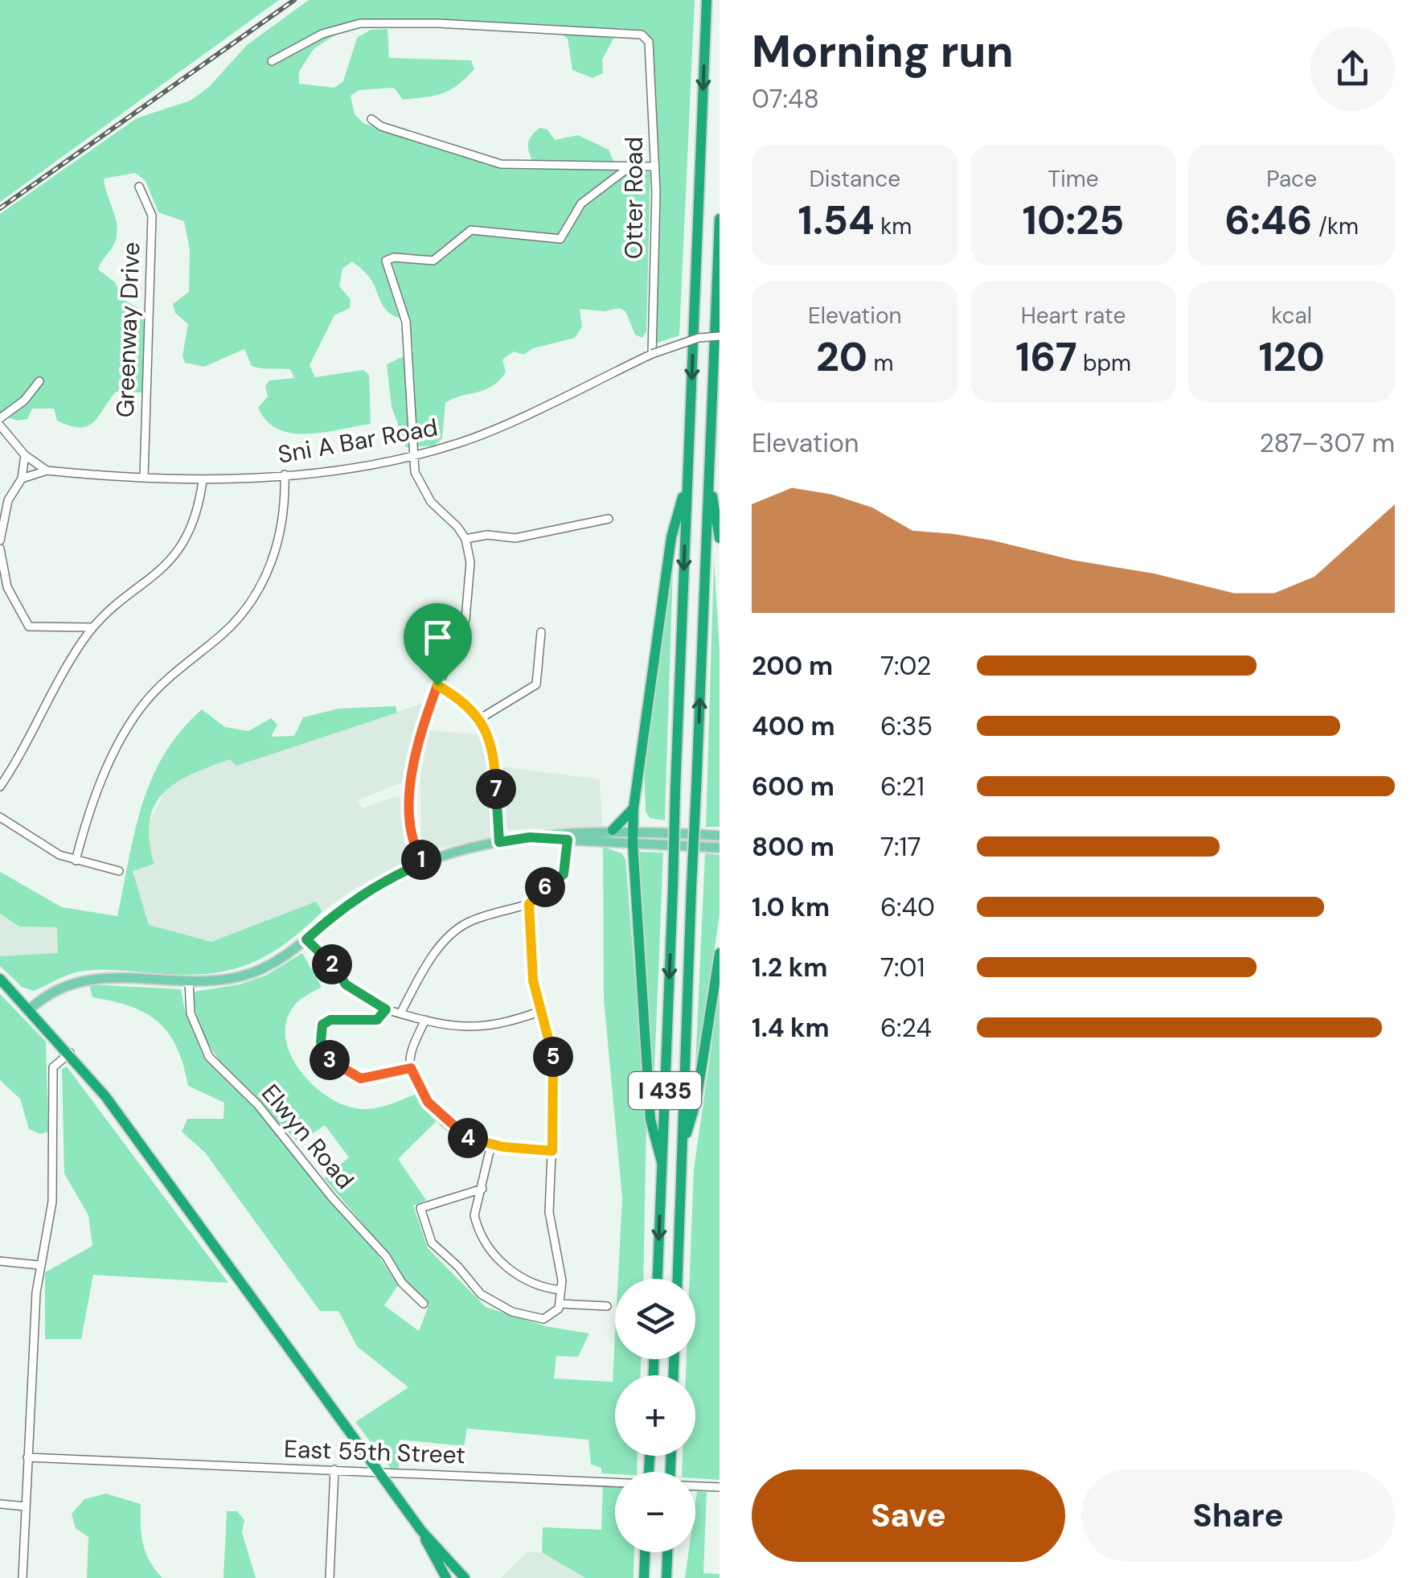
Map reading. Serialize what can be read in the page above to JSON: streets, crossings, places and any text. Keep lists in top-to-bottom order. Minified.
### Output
{"streets":{"highway":["I 435"],"street":["Otter Road","Greenway Drive","Sni A Bar Road","Elwyn Road","East 55th Street"]},"crossings":[["Otter Road","Sni A Bar Road"],["Greenway Drive","Sni A Bar Road"]],"page":{"heading":["Morning run","07:48"],"stats":[["Distance","1.54 km"],["Time","10:25"],["Pace","6:46 /km"],["Elevation","20 m"],["Heart rate","167 bpm"],["kcal","120"]],"chart":["Elevation","287–307 m"],"list":[{"name":"200 m","note":"7:02"},{"name":"400 m","note":"6:35"},{"name":"600 m","note":"6:21"},{"name":"800 m","note":"7:17"},{"name":"1.0 km","note":"6:40"},{"name":"1.2 km","note":"7:01"},{"name":"1.4 km","note":"6:24"}],"pins":["7","1","6","2","5","3","4"],"map_buttons":["+","−"],"buttons":["Save","Share"]}}
